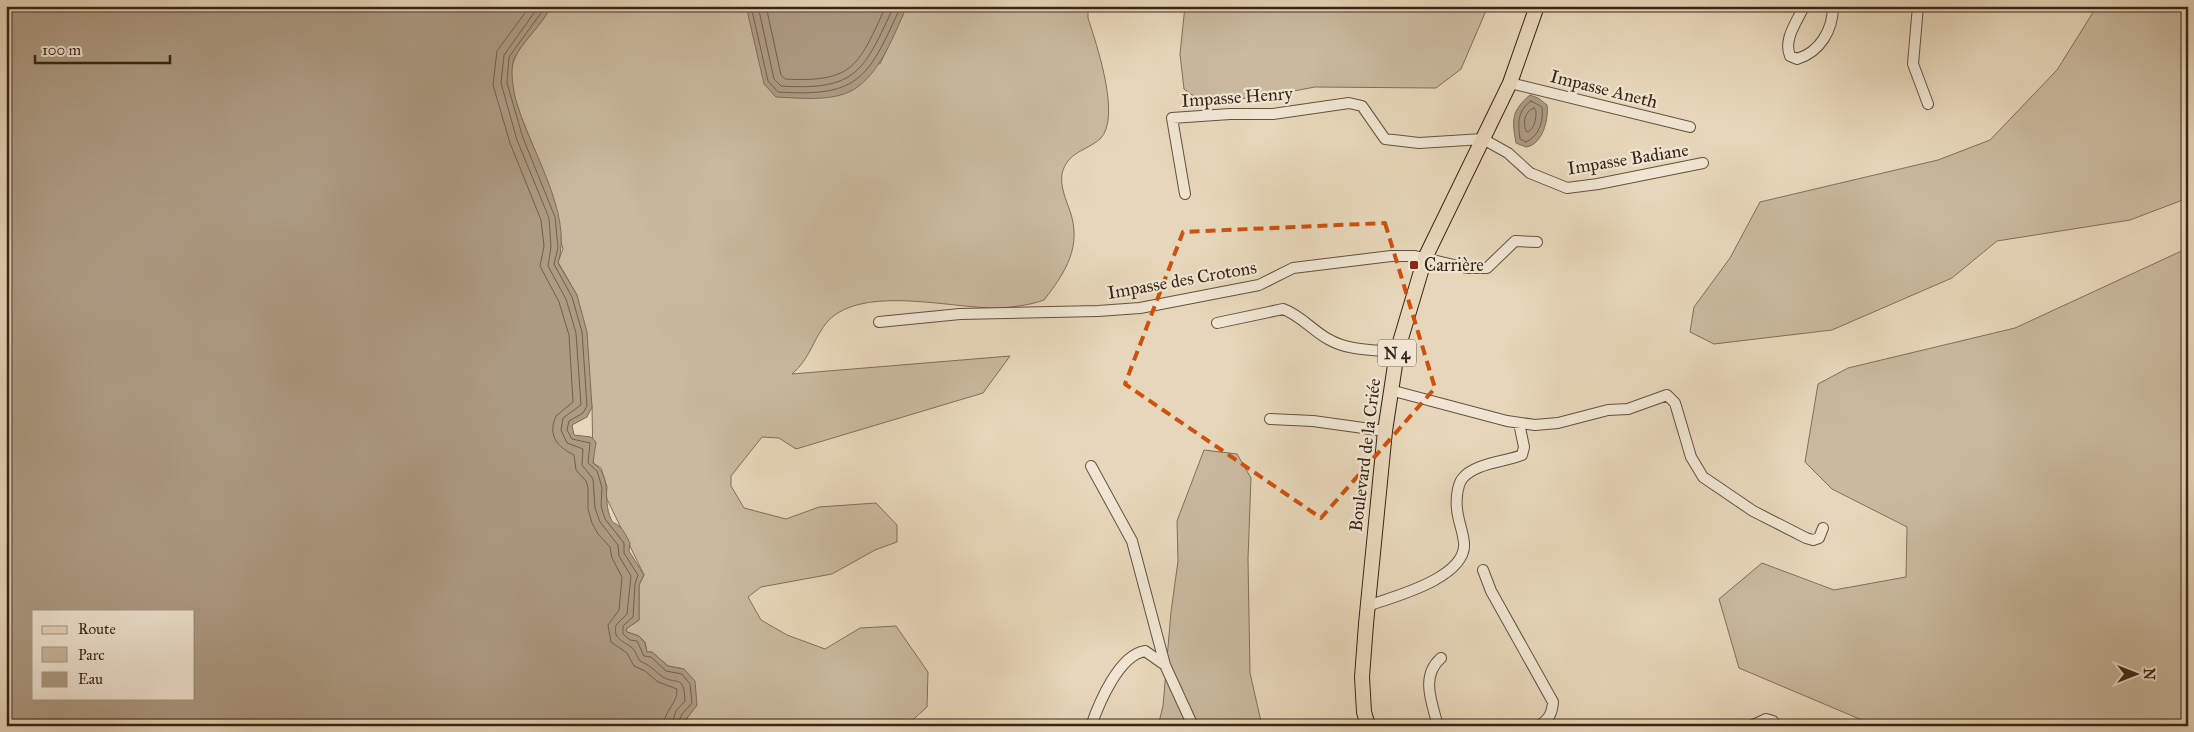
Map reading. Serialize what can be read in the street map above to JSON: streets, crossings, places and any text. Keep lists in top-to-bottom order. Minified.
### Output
{"streets":{"main road":["N 4","Boulevard de la Criée"],"street":["Impasse Aneth","Impasse Henry","Impasse Badiane","Impasse des Crotons"]},"crossings":[["Impasse Aneth","Boulevard de la Criée"],["Impasse Henry","Impasse Badiane"],["Impasse Henry","Boulevard de la Criée"],["Impasse Badiane","Boulevard de la Criée"],["Impasse des Crotons","Boulevard de la Criée"]],"places":{"transit":["Carrière"]},"legend":["Route","Parc","Eau"],"scale_bar":"100 m","north":"right"}
